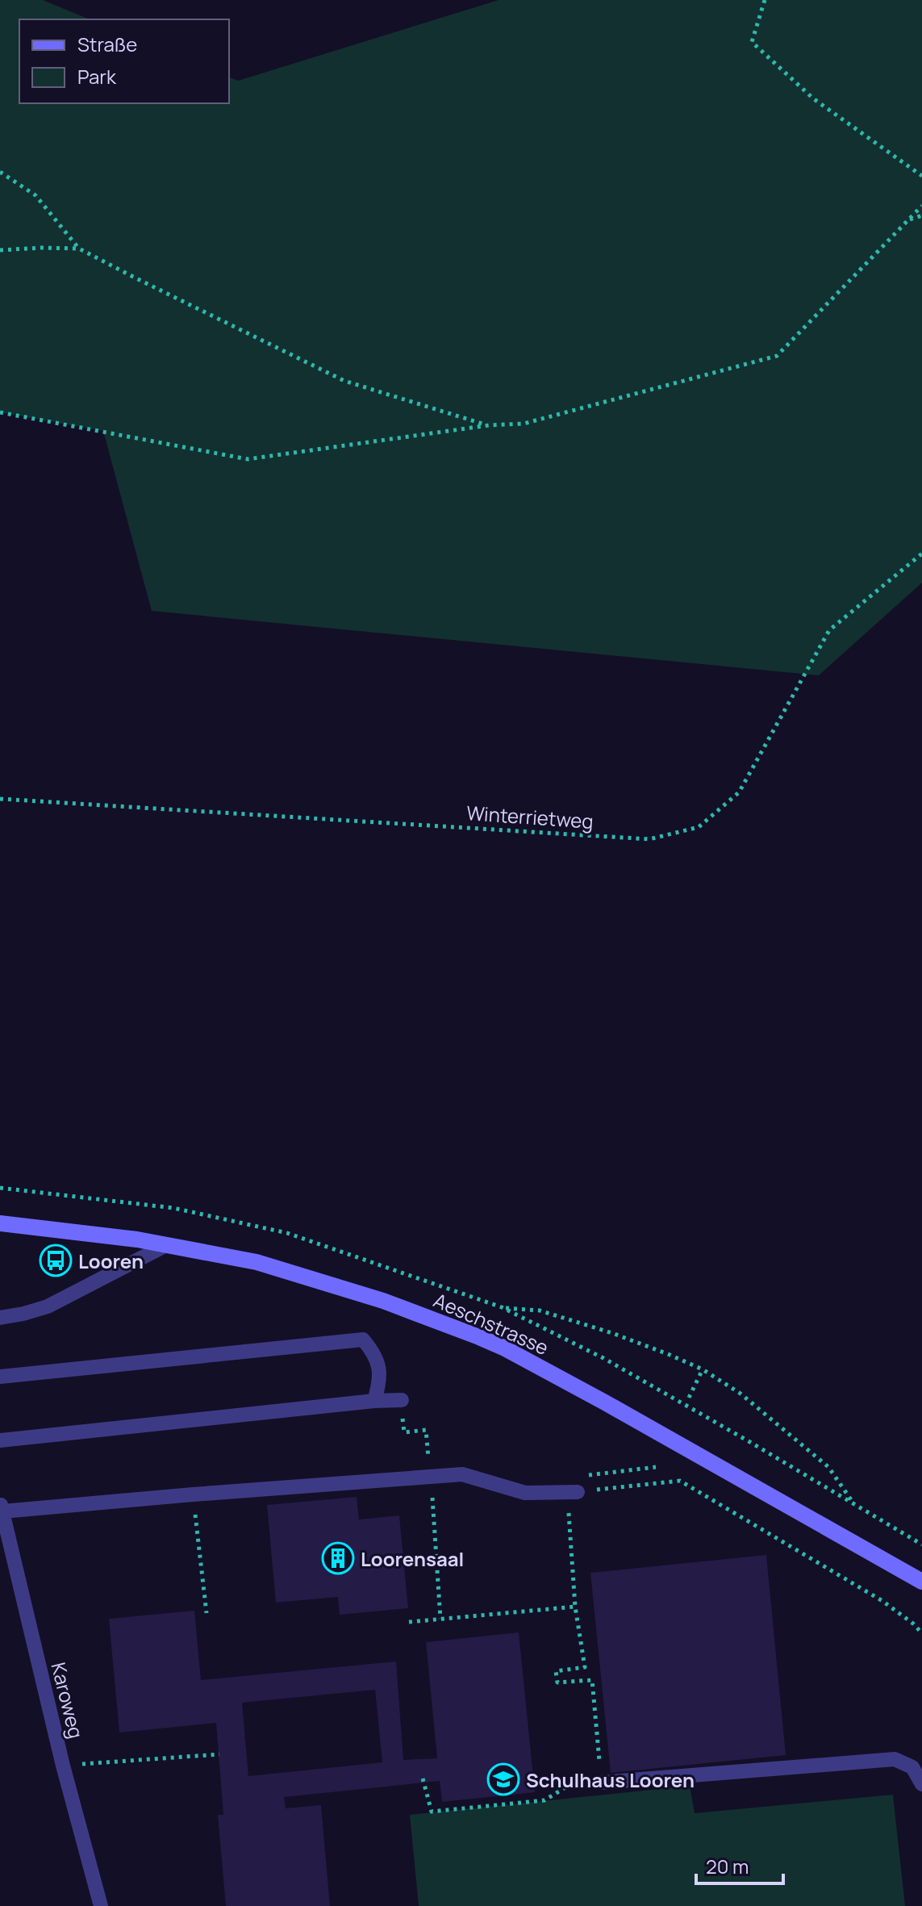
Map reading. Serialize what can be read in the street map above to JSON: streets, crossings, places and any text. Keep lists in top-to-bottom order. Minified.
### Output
{"streets":{"main road":["Aeschstrasse"],"lane":["Karoweg"],"path":["Winterrietweg"]},"places":{"bus stop":["Looren"],"building":["Loorensaal"],"school or university":["Schulhaus Looren"]},"legend":["Straße","Park"],"scale_bar":"20 m"}
